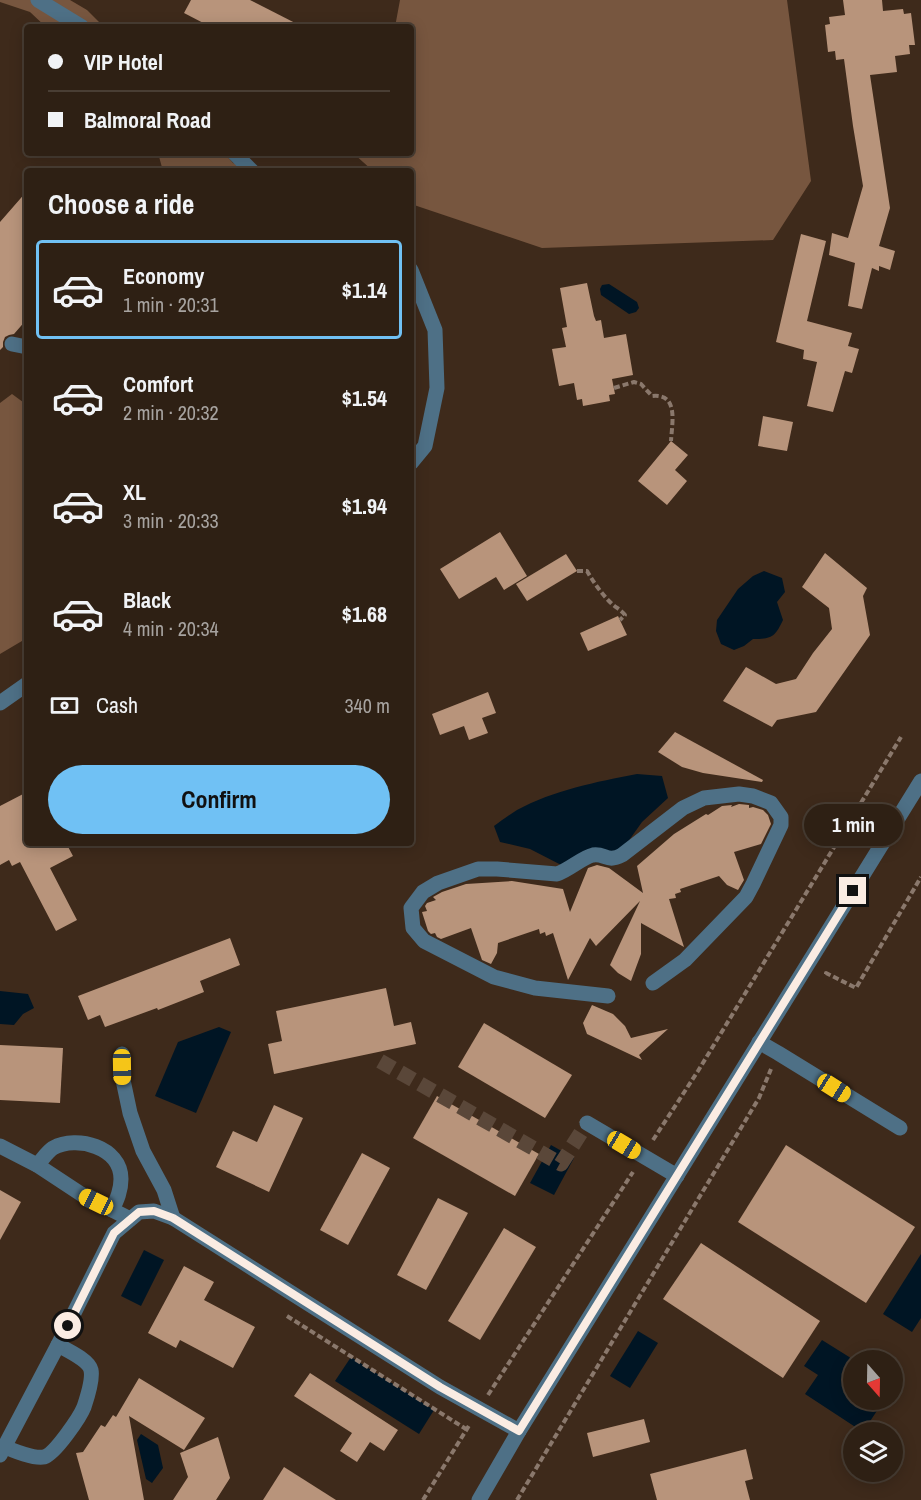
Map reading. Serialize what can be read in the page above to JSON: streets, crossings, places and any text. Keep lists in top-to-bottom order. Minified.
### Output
{"north":"bottom","page":{"banner":["VIP Hotel","Balmoral Road"],"heading":"Choose a ride","list":[{"name":"Economy","note":"1 min · 20:31","value":"$1.14"},{"name":"Comfort","note":"2 min · 20:32","value":"$1.54"},{"name":"XL","note":"3 min · 20:33","value":"$1.94"},{"name":"Black","note":"4 min · 20:34","value":"$1.68"}],"pay":["Cash","340 m"],"buttons":"Confirm","bubble":"1 min"}}
